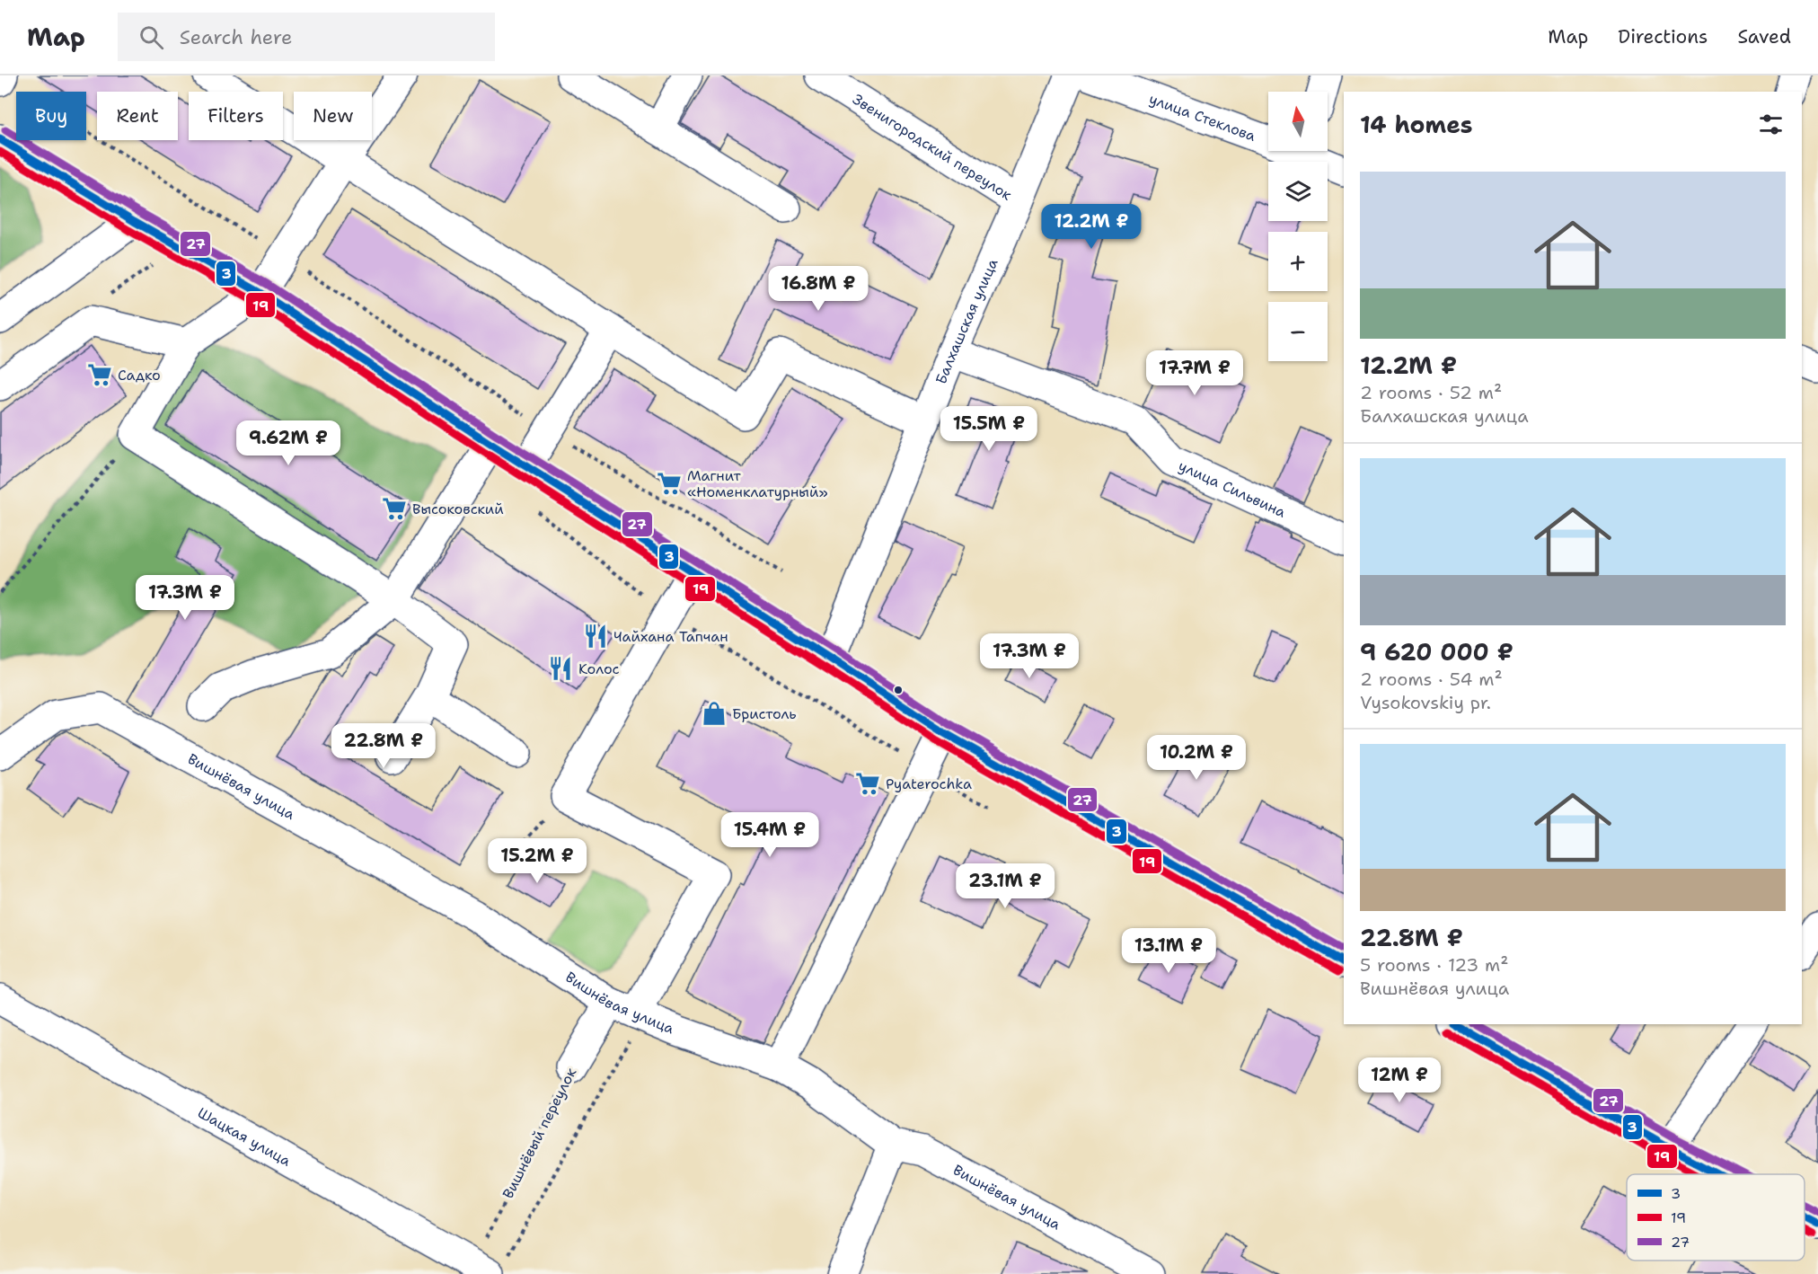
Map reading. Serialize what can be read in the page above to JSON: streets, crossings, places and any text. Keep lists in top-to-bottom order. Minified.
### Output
{"streets":{"street":["улица Стеклова","Звенигородский переулок","Балхашская улица","улица Сильвина","Вишнёвая улица","Вишнёвый переулок","Шацкая улица"]},"crossings":[["Звенигородский переулок","Балхашская улица"],["Балхашская улица","улица Сильвина"],["Вишнёвая улица","Вишнёвый переулок"],["Вишнёвый переулок","Шацкая улица"]],"places":{"supermarket":["Садко","Магнит «Номенклатурный»","Высоковский","Pyaterochka"],"restaurant":["Чайхана Тапчан","Колос"],"shop":["Бристоль"]},"lines":["transit line 27","transit line 3","transit line 19"],"legend":["3","19","27"],"north":"top","page":{"header":"Map","search":"Search here","nav":["Map","Directions","Saved"],"map_buttons":["+","−"],"chip":["Buy","Rent","Filters","New"],"heading":"14 homes","list":[{"name":"12.2M ₽","note":"2 rooms · 52 m² · Балхашская улица"},{"name":"9 620 000 ₽","note":"2 rooms · 54 m² · Vysokovskiy pr."},{"name":"22.8M ₽","note":"5 rooms · 123 m² · Вишнёвая улица"}],"price":["12.2M ₽","16.8M ₽","17.7M ₽","15.5M ₽","9.62M ₽","17.3M ₽","17.3M ₽","22.8M ₽","10.2M ₽","15.4M ₽","15.2M ₽","23.1M ₽","13.1M ₽","12M ₽"]}}
